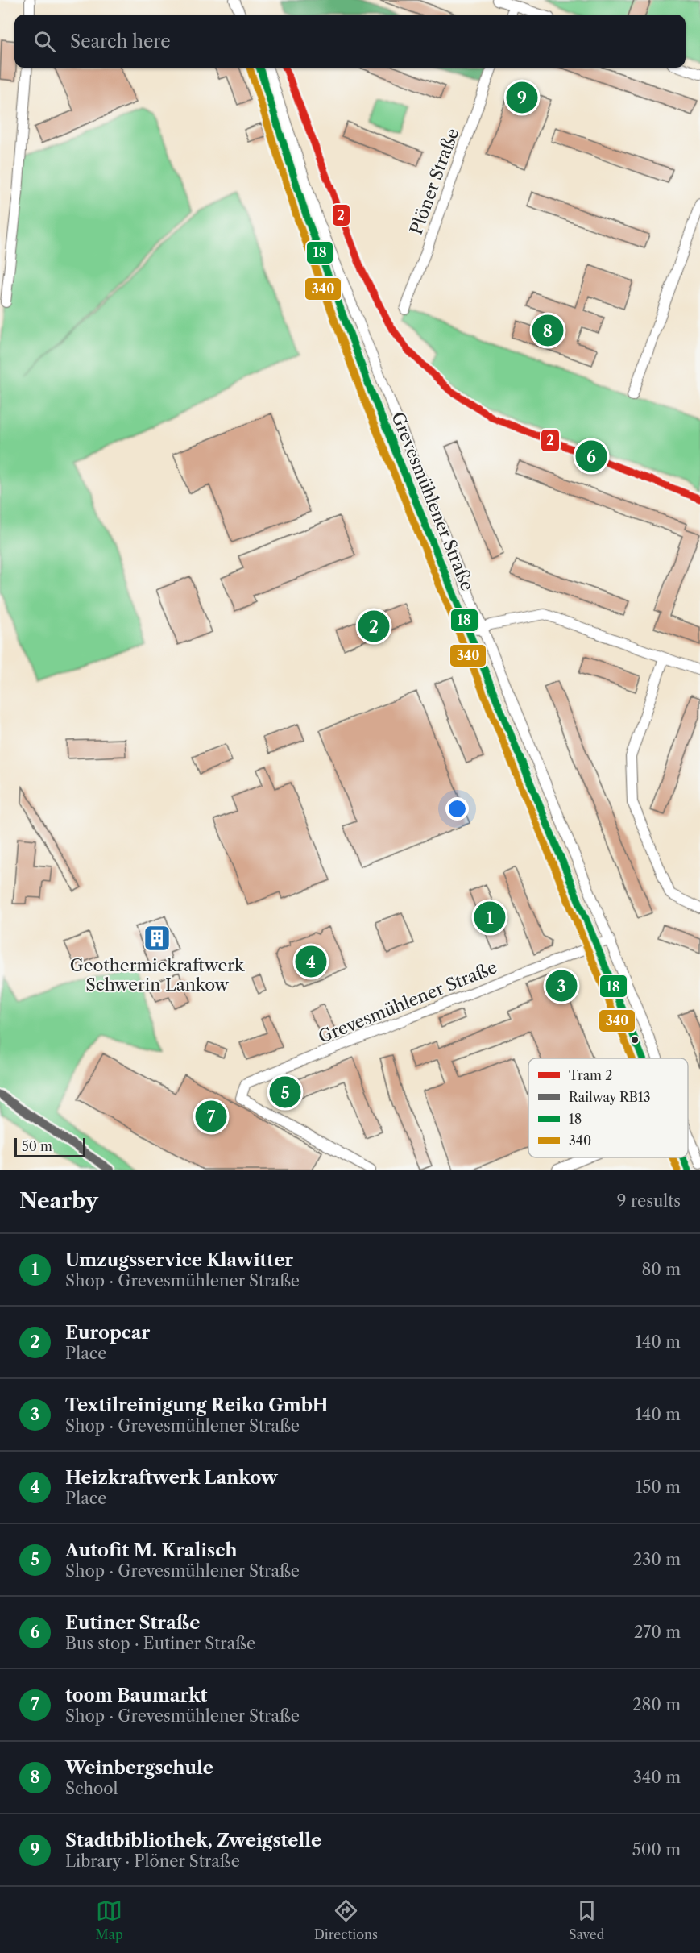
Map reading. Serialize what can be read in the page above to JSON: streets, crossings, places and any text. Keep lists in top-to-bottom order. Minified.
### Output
{"streets":{"street":["Plöner Straße","Grevesmühlener Straße"]},"places":{"building":["Geothermiekraftwerk Schwerin Lankow"]},"lines":["tram line 2","transit line 18","transit line 340","rail line RB13"],"legend":["Tram 2","Railway RB13","18","340"],"scale_bar":"50 m","page":{"search":"Search here","pins":["9","8","6","2","1","4","3","5","7"],"scale":"50 m","heading":["Nearby","9 results"],"list":[{"mark":"1","name":"Umzugsservice Klawitter","note":"Shop · Grevesmühlener Straße","value":"80 m"},{"mark":"2","name":"Europcar","note":"Place","value":"140 m"},{"mark":"3","name":"Textilreinigung Reiko GmbH","note":"Shop · Grevesmühlener Straße","value":"140 m"},{"mark":"4","name":"Heizkraftwerk Lankow","note":"Place","value":"150 m"},{"mark":"5","name":"Autofit M. Kralisch","note":"Shop · Grevesmühlener Straße","value":"230 m"},{"mark":"6","name":"Eutiner Straße","note":"Bus stop · Eutiner Straße","value":"270 m"},{"mark":"7","name":"toom Baumarkt","note":"Shop · Grevesmühlener Straße","value":"280 m"},{"mark":"8","name":"Weinbergschule","note":"School","value":"340 m"},{"mark":"9","name":"Stadtbibliothek, Zweigstelle","note":"Library · Plöner Straße","value":"500 m"}],"nav":["Map","Directions","Saved"]}}
